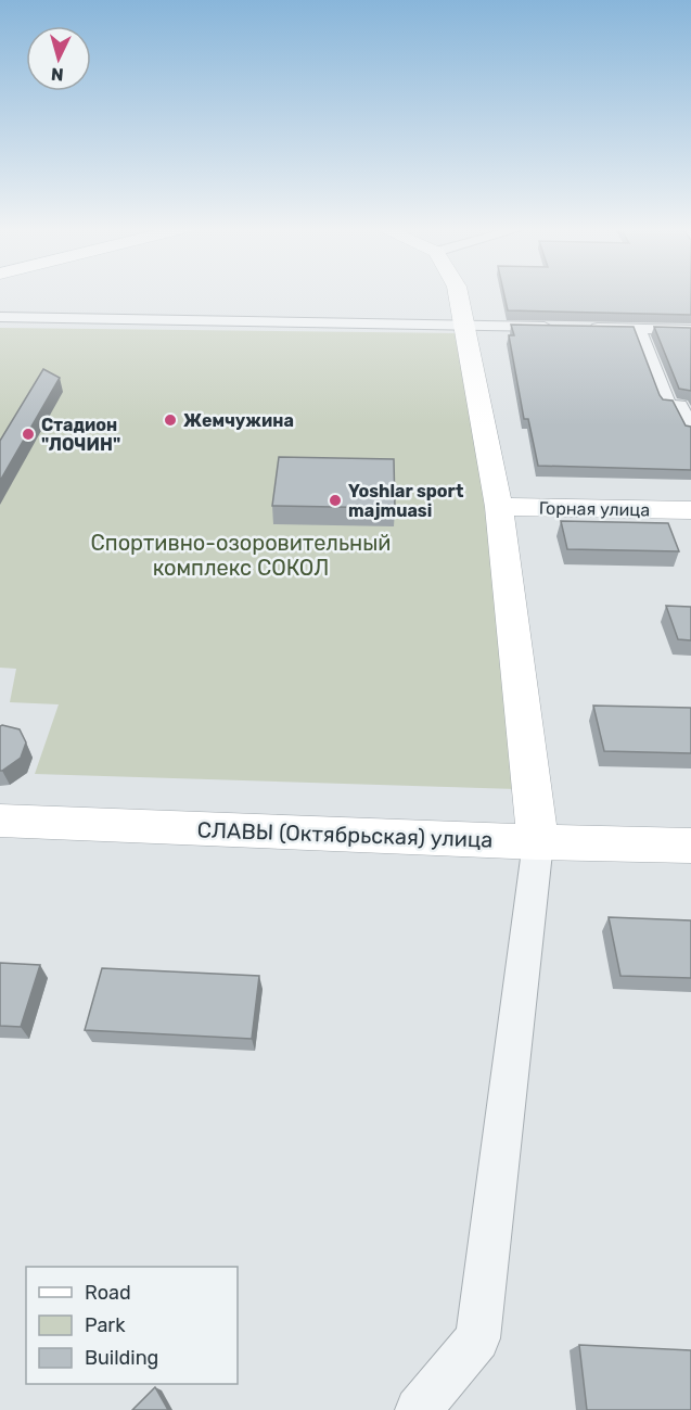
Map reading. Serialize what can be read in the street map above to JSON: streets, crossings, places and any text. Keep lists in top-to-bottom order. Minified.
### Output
{"streets":{"street":["Горная улица","СЛАВЫ (Октябрьская) улица"]},"parks":["Спортивно-озоровительный комплекс СОКОЛ"],"places":["Жемчужина","Стадион \"ЛОЧИН\"","Yoshlar sport majmuasi"],"legend":["Road","Park","Building"],"north":"bottom"}
